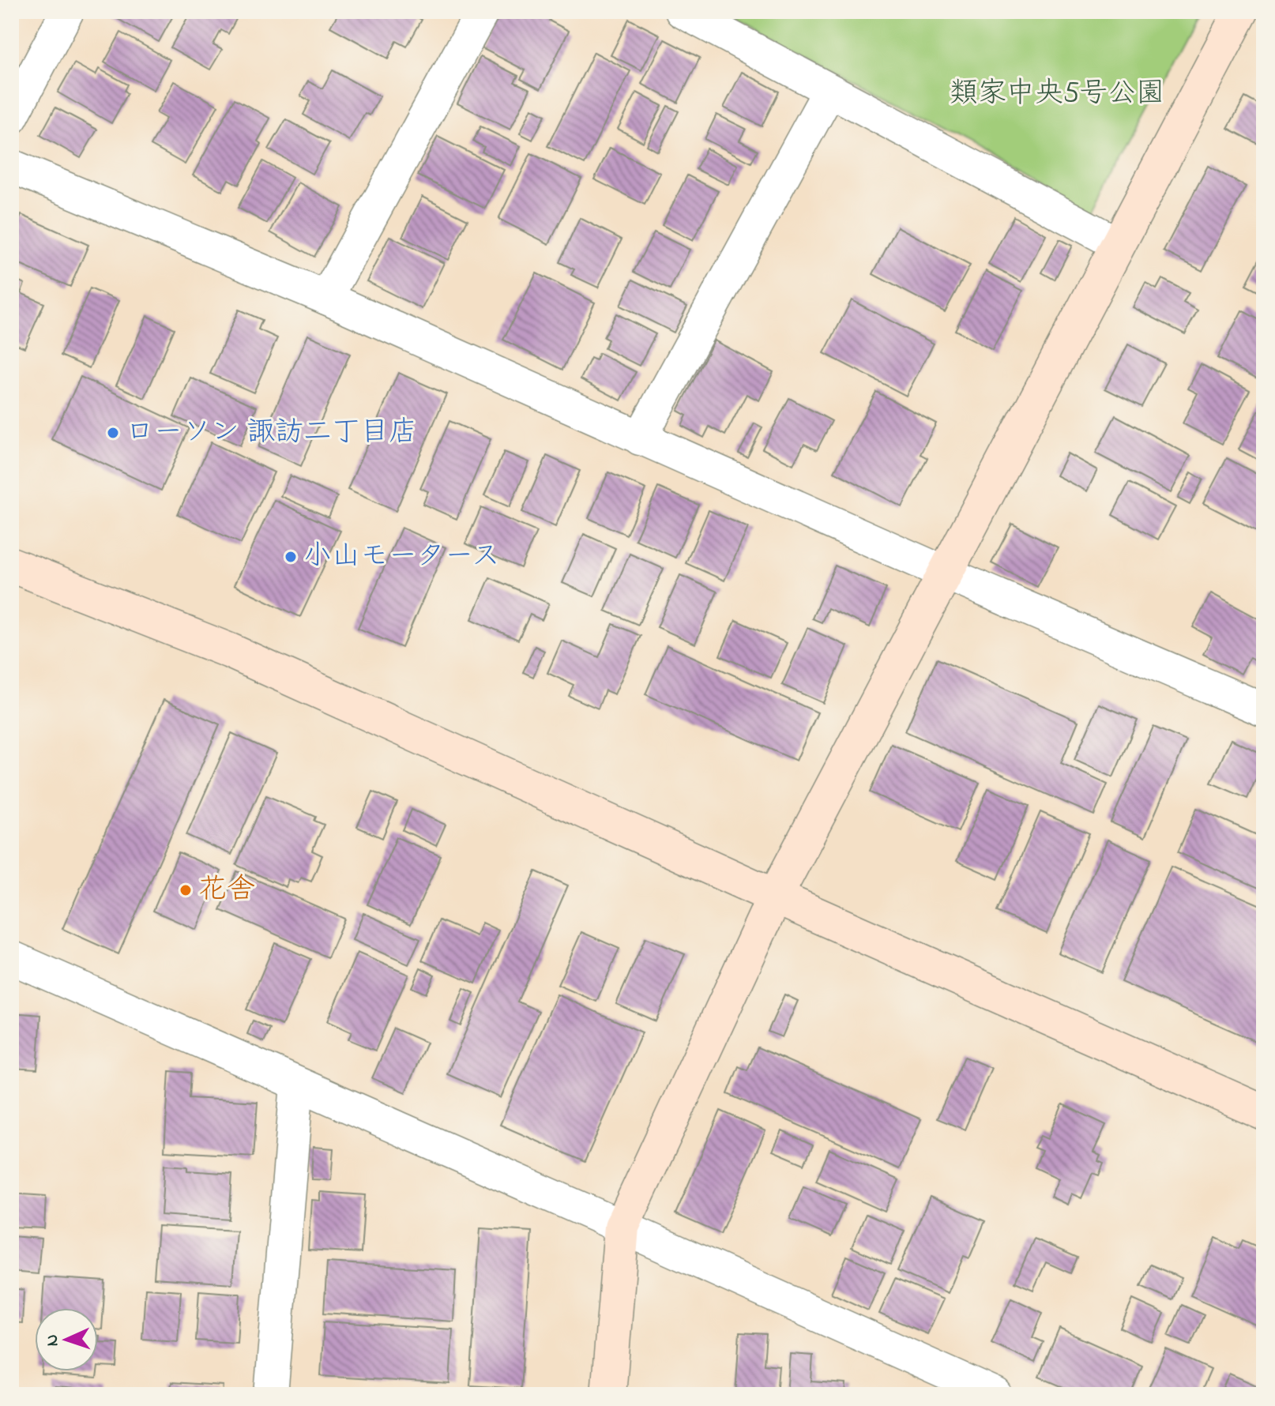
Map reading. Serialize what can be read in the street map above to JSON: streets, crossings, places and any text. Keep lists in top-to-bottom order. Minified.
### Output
{"parks":["類家中央5号公園"],"places":["ローソン 諏訪二丁目店","小山モータース","花舎"],"north":"left"}
